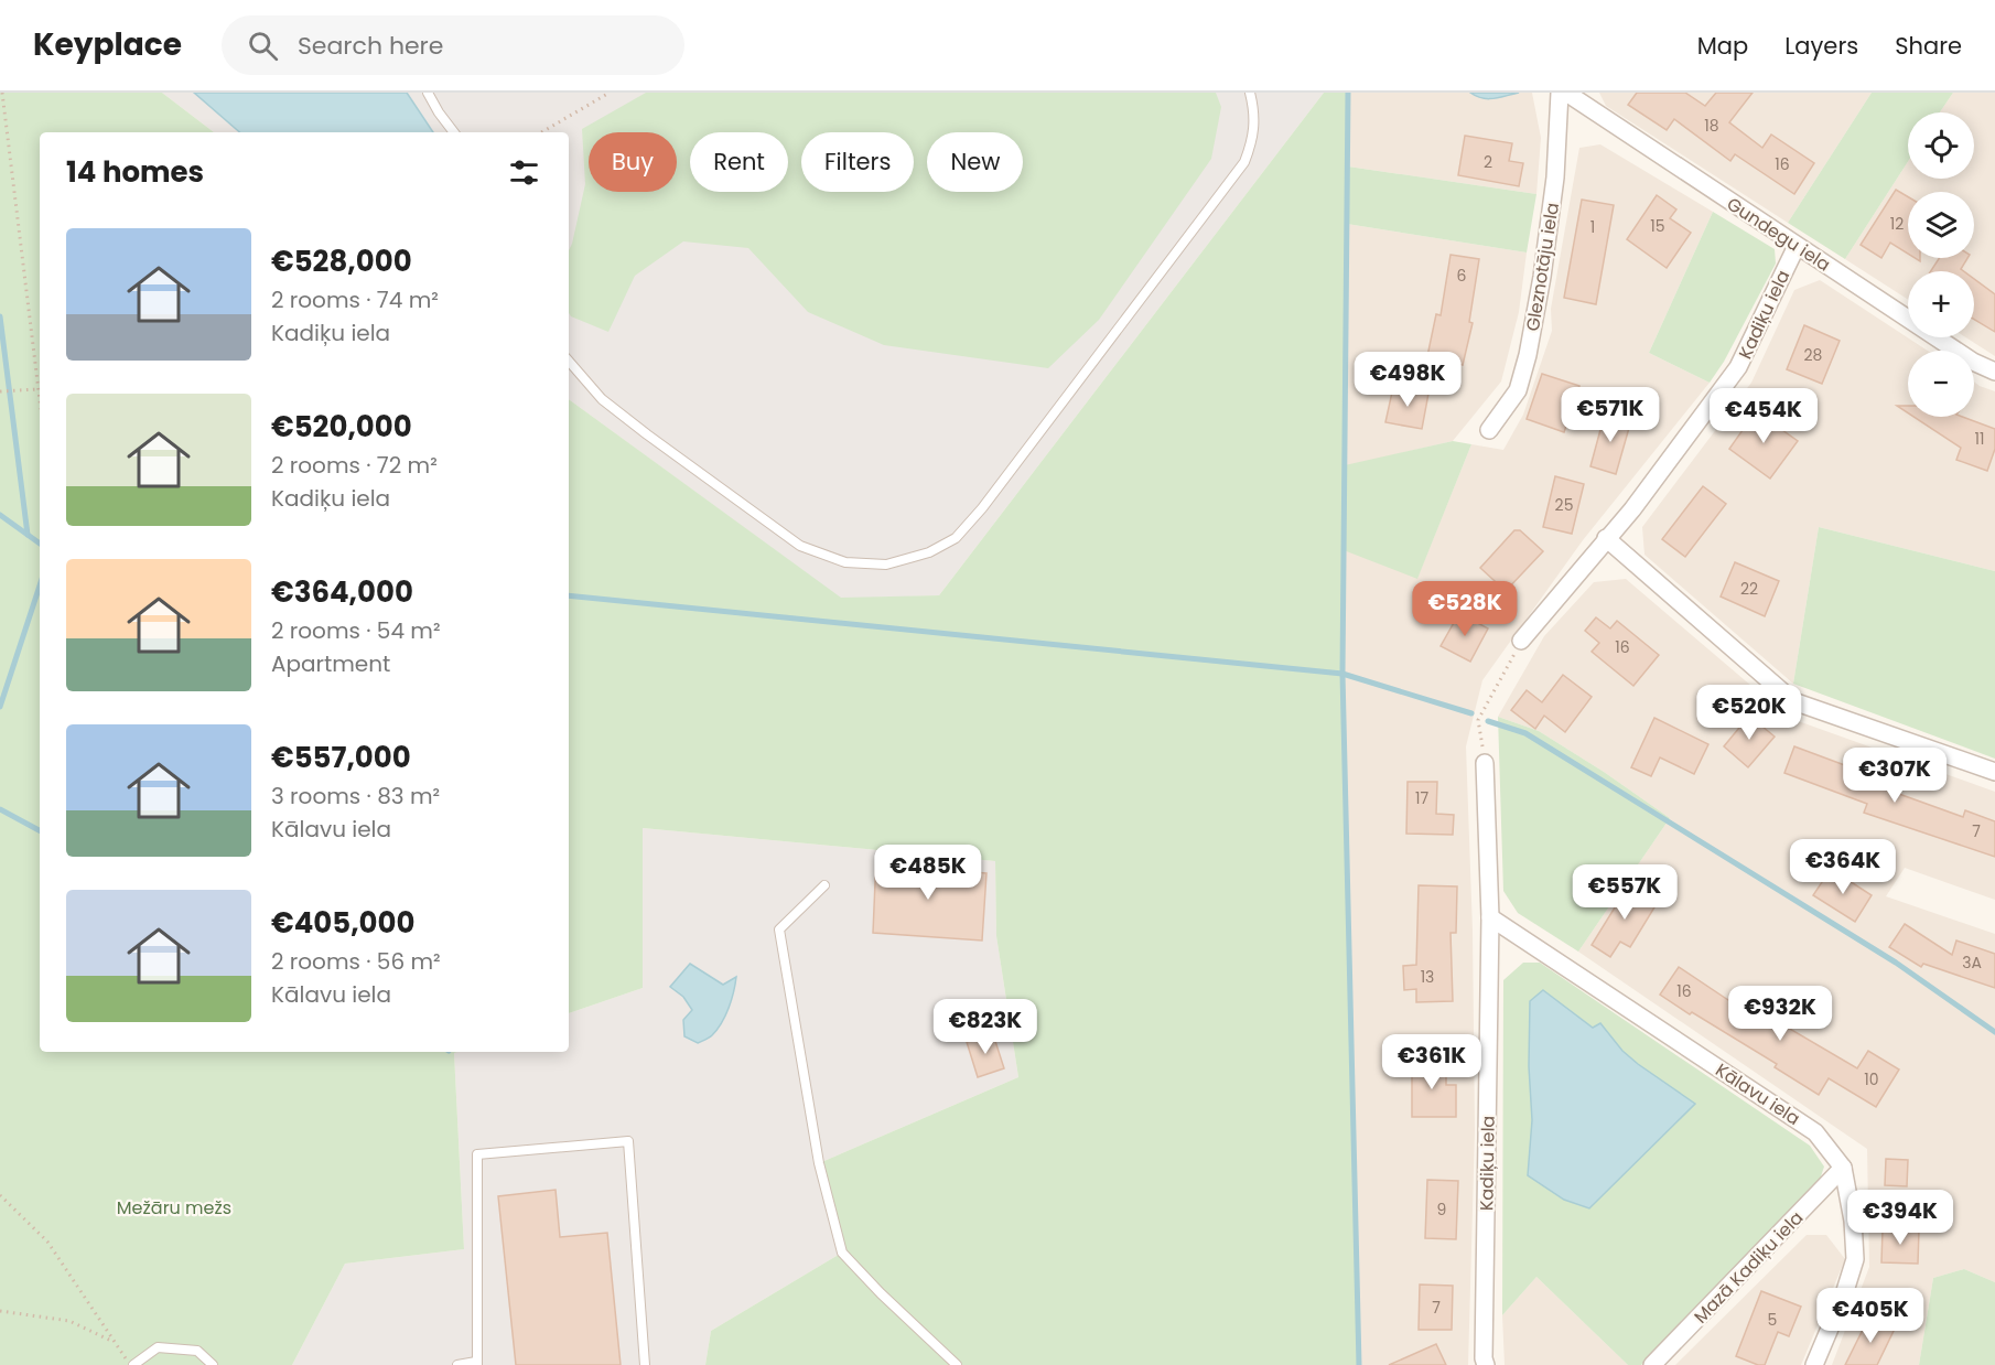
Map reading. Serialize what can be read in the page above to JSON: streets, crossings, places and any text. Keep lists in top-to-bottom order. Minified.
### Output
{"streets":{"street":["Gundegu iela","Gleznotāju iela","Kadiķu iela","Kālavu iela","Mazā Kadiķu iela"]},"crossings":[["Gundegu iela","Kadiķu iela"],["Kadiķu iela","Kālavu iela"],["Kālavu iela","Mazā Kadiķu iela"]],"parks":["Mežāru mežs"],"house_numbers":["18","2","16","12","15","1","6","28","11","25","22","16","17","7","3A","13","16","10","9","7","5"],"page":{"header":"Keyplace","search":"Search here","nav":["Map","Layers","Share"],"map_buttons":["+","−"],"chip":["Buy","Rent","Filters","New"],"heading":"14 homes","list":[{"name":"€528,000","note":"2 rooms · 74 m² · Kadiķu iela"},{"name":"€520,000","note":"2 rooms · 72 m² · Kadiķu iela"},{"name":"€364,000","note":"2 rooms · 54 m² · Apartment"},{"name":"€557,000","note":"3 rooms · 83 m² · Kālavu iela"},{"name":"€405,000","note":"2 rooms · 56 m² · Kālavu iela"}],"price":["€498K","€571K","€454K","€528K","€520K","€307K","€364K","€485K","€557K","€932K","€823K","€361K","€394K","€405K"]}}
